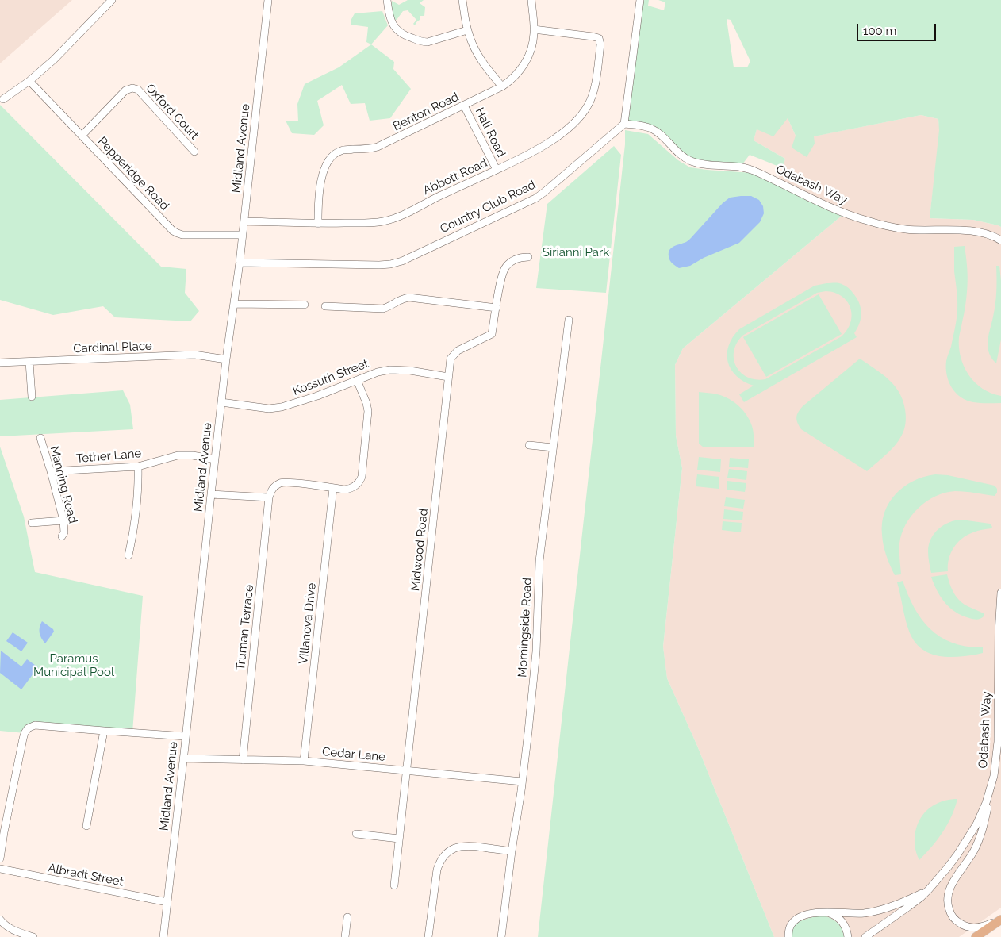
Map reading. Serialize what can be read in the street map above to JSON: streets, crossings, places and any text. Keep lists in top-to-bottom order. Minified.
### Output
{"streets":{"street":["Oxford Court","Benton Road","Hall Road","Midland Avenue","Pepperidge Road","Abbott Road","Odabash Way","Country Club Road","Cardinal Place","Kossuth Street","Tether Lane","Manning Road","Midwood Road","Villanova Drive","Truman Terrace","Morningside Road","Cedar Lane","Albradt Street"]},"crossings":[["Oxford Court","Pepperidge Road"],["Benton Road","Hall Road"],["Benton Road","Abbott Road"],["Hall Road","Abbott Road"],["Midland Avenue","Pepperidge Road"],["Midland Avenue","Abbott Road"],["Midland Avenue","Country Club Road"],["Midland Avenue","Cardinal Place"],["Midland Avenue","Kossuth Street"],["Midland Avenue","Tether Lane"],["Midland Avenue","Cedar Lane"],["Midland Avenue","Albradt Street"],["Odabash Way","Country Club Road"],["Kossuth Street","Midwood Road"],["Tether Lane","Manning Road"],["Midwood Road","Cedar Lane"],["Villanova Drive","Cedar Lane"],["Truman Terrace","Cedar Lane"],["Morningside Road","Cedar Lane"]],"parks":["Sirianni Park","Paramus Municipal Pool"],"scale_bar":"100 m"}
